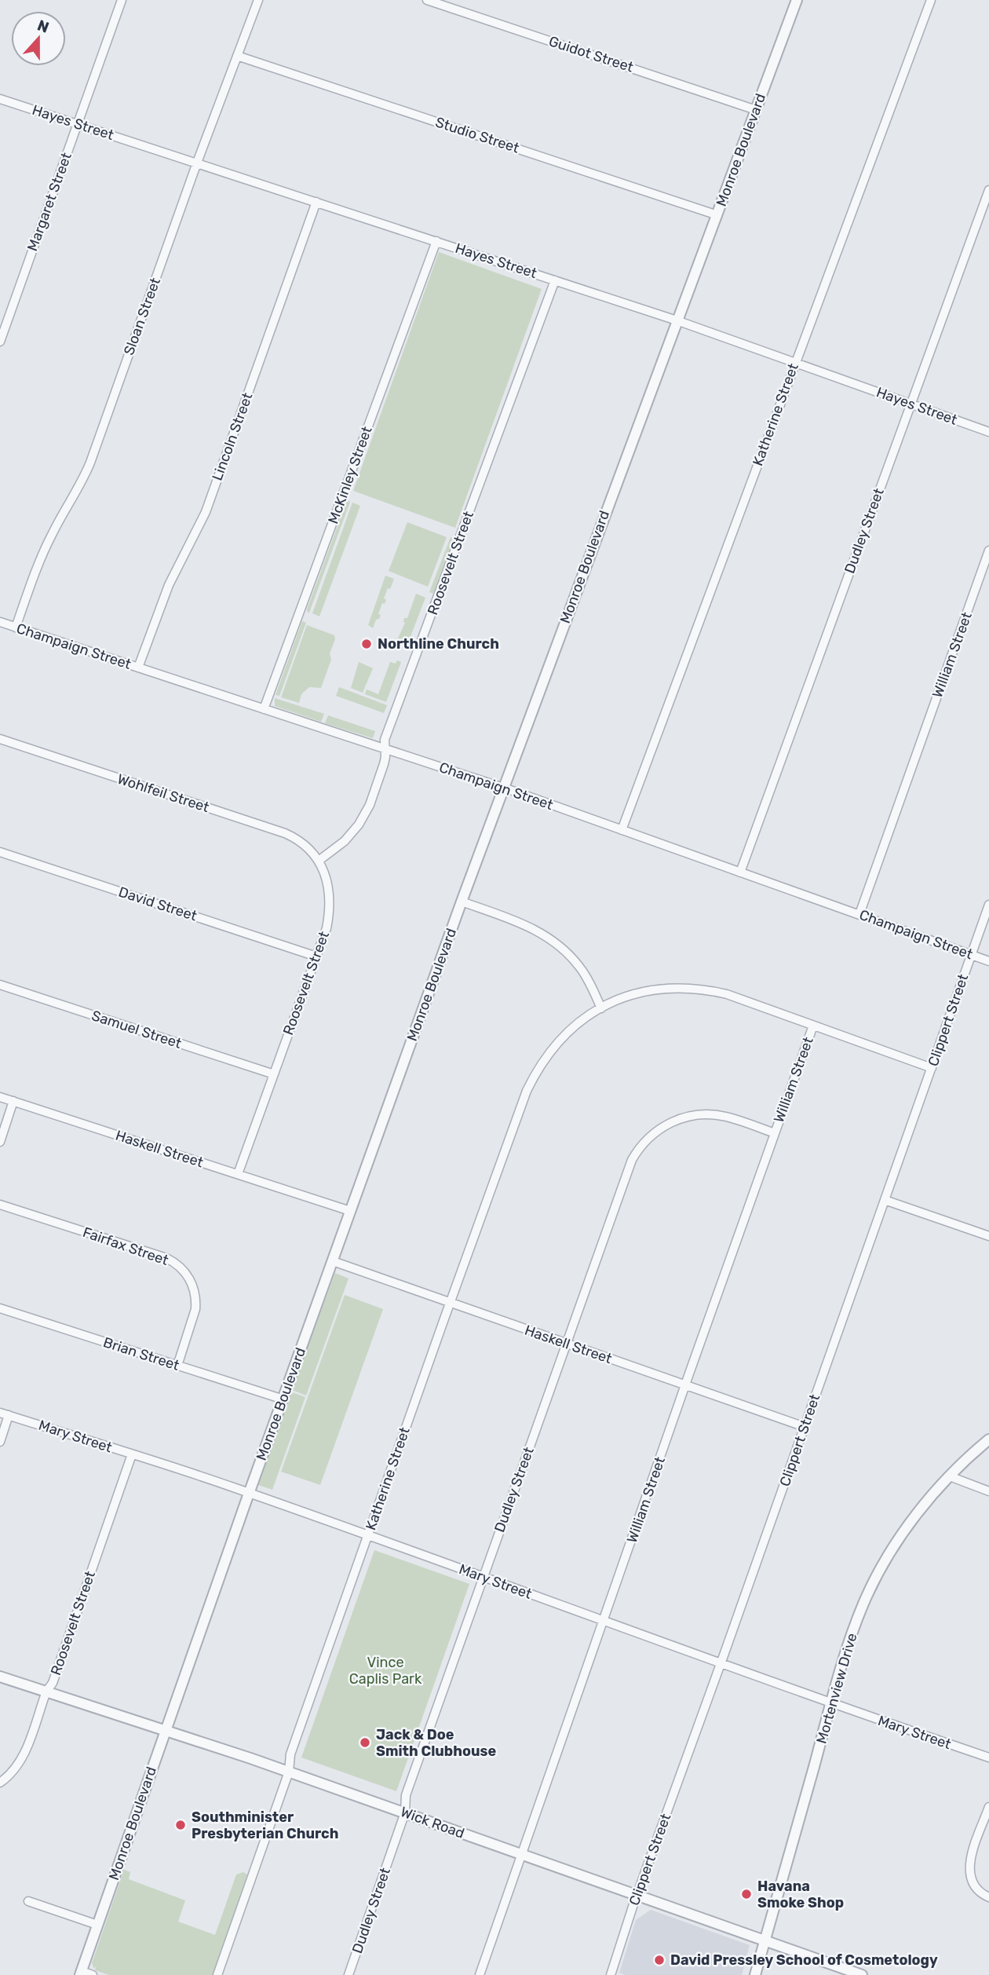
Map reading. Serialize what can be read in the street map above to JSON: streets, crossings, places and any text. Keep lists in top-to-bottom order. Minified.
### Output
{"streets":{"street":["Guidot Street","Hayes Street","Studio Street","Monroe Boulevard","Margaret Street","Sloan Street","Katherine Street","Lincoln Street","McKinley Street","Dudley Street","Roosevelt Street","Champaign Street","William Street","Wohlfeil Street","David Street","Clippert Street","Samuel Street","Haskell Street","Fairfax Street","Brian Street","Mary Street","Mortenview Drive","Wick Road"]},"crossings":[["Guidot Street","Monroe Boulevard"],["Hayes Street","Monroe Boulevard"],["Hayes Street","Margaret Street"],["Hayes Street","Sloan Street"],["Hayes Street","Katherine Street"],["Hayes Street","Lincoln Street"],["Hayes Street","McKinley Street"],["Hayes Street","Dudley Street"],["Hayes Street","Roosevelt Street"],["Studio Street","Monroe Boulevard"],["Studio Street","Sloan Street"],["Monroe Boulevard","Champaign Street"],["Monroe Boulevard","Haskell Street"],["Monroe Boulevard","Brian Street"],["Monroe Boulevard","Mary Street"],["Monroe Boulevard","Wick Road"],["Sloan Street","Champaign Street"],["Katherine Street","Champaign Street"],["Katherine Street","Haskell Street"],["Katherine Street","Mary Street"],["Katherine Street","Wick Road"],["Lincoln Street","Champaign Street"],["McKinley Street","Champaign Street"],["Dudley Street","Champaign Street"],["Dudley Street","William Street"],["Dudley Street","Haskell Street"],["Dudley Street","Mary Street"],["Dudley Street","Wick Road"],["Roosevelt Street","Champaign Street"],["Roosevelt Street","Wohlfeil Street"],["Roosevelt Street","David Street"],["Roosevelt Street","Samuel Street"],["Roosevelt Street","Haskell Street"],["Roosevelt Street","Mary Street"],["Roosevelt Street","Wick Road"],["Champaign Street","William Street"],["Champaign Street","Clippert Street"],["William Street","Haskell Street"],["William Street","Mary Street"],["William Street","Wick Road"],["Clippert Street","Haskell Street"],["Clippert Street","Mary Street"],["Clippert Street","Wick Road"],["Fairfax Street","Brian Street"],["Mary Street","Mortenview Drive"],["Mortenview Drive","Wick Road"]],"parks":["Vince Caplis Park"],"places":["Northline Church","Jack & Doe Smith Clubhouse","Southminister Presbyterian Church","Havana Smoke Shop","David Pressley School of Cosmetology"],"north":"top"}
